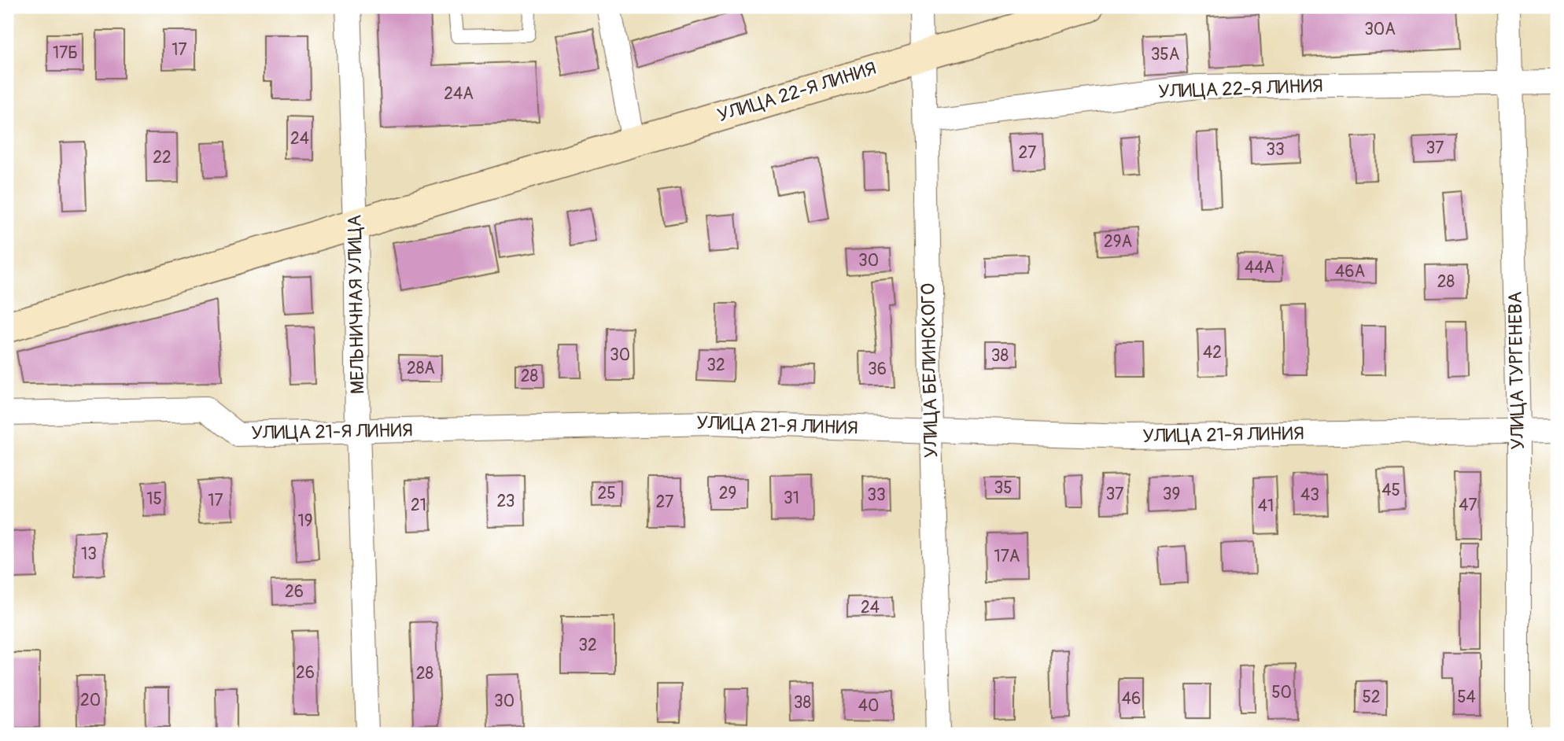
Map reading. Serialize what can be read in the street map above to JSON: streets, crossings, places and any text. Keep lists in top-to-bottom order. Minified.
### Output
{"streets":{"main road":["УЛИЦА 22-Я ЛИНИЯ"],"street":["МЕЛЬНИЧНАЯ УЛИЦА","УЛИЦА БЕЛИНСКОГО","УЛИЦА ТУРГЕНЕВА","УЛИЦА 21-Я ЛИНИЯ"]},"crossings":[["УЛИЦА 22-Я ЛИНИЯ","МЕЛЬНИЧНАЯ УЛИЦА"],["УЛИЦА 22-Я ЛИНИЯ","УЛИЦА БЕЛИНСКОГО"],["УЛИЦА 22-Я ЛИНИЯ","УЛИЦА ТУРГЕНЕВА"],["МЕЛЬНИЧНАЯ УЛИЦА","УЛИЦА 21-Я ЛИНИЯ"],["УЛИЦА БЕЛИНСКОГО","УЛИЦА 21-Я ЛИНИЯ"],["УЛИЦА ТУРГЕНЕВА","УЛИЦА 21-Я ЛИНИЯ"]],"house_numbers":["30А","17","17Б","35А","24А","24","37","33","27","22","29А","30","44А","46А","28","42","30","38","32","28А","36","28","35","45","25","29","37","39","33","43","31","15","17","23","27","21","47","41","19","13","17А","26","24","32","26","28","50","52","54","46","20","30","38","40"]}
